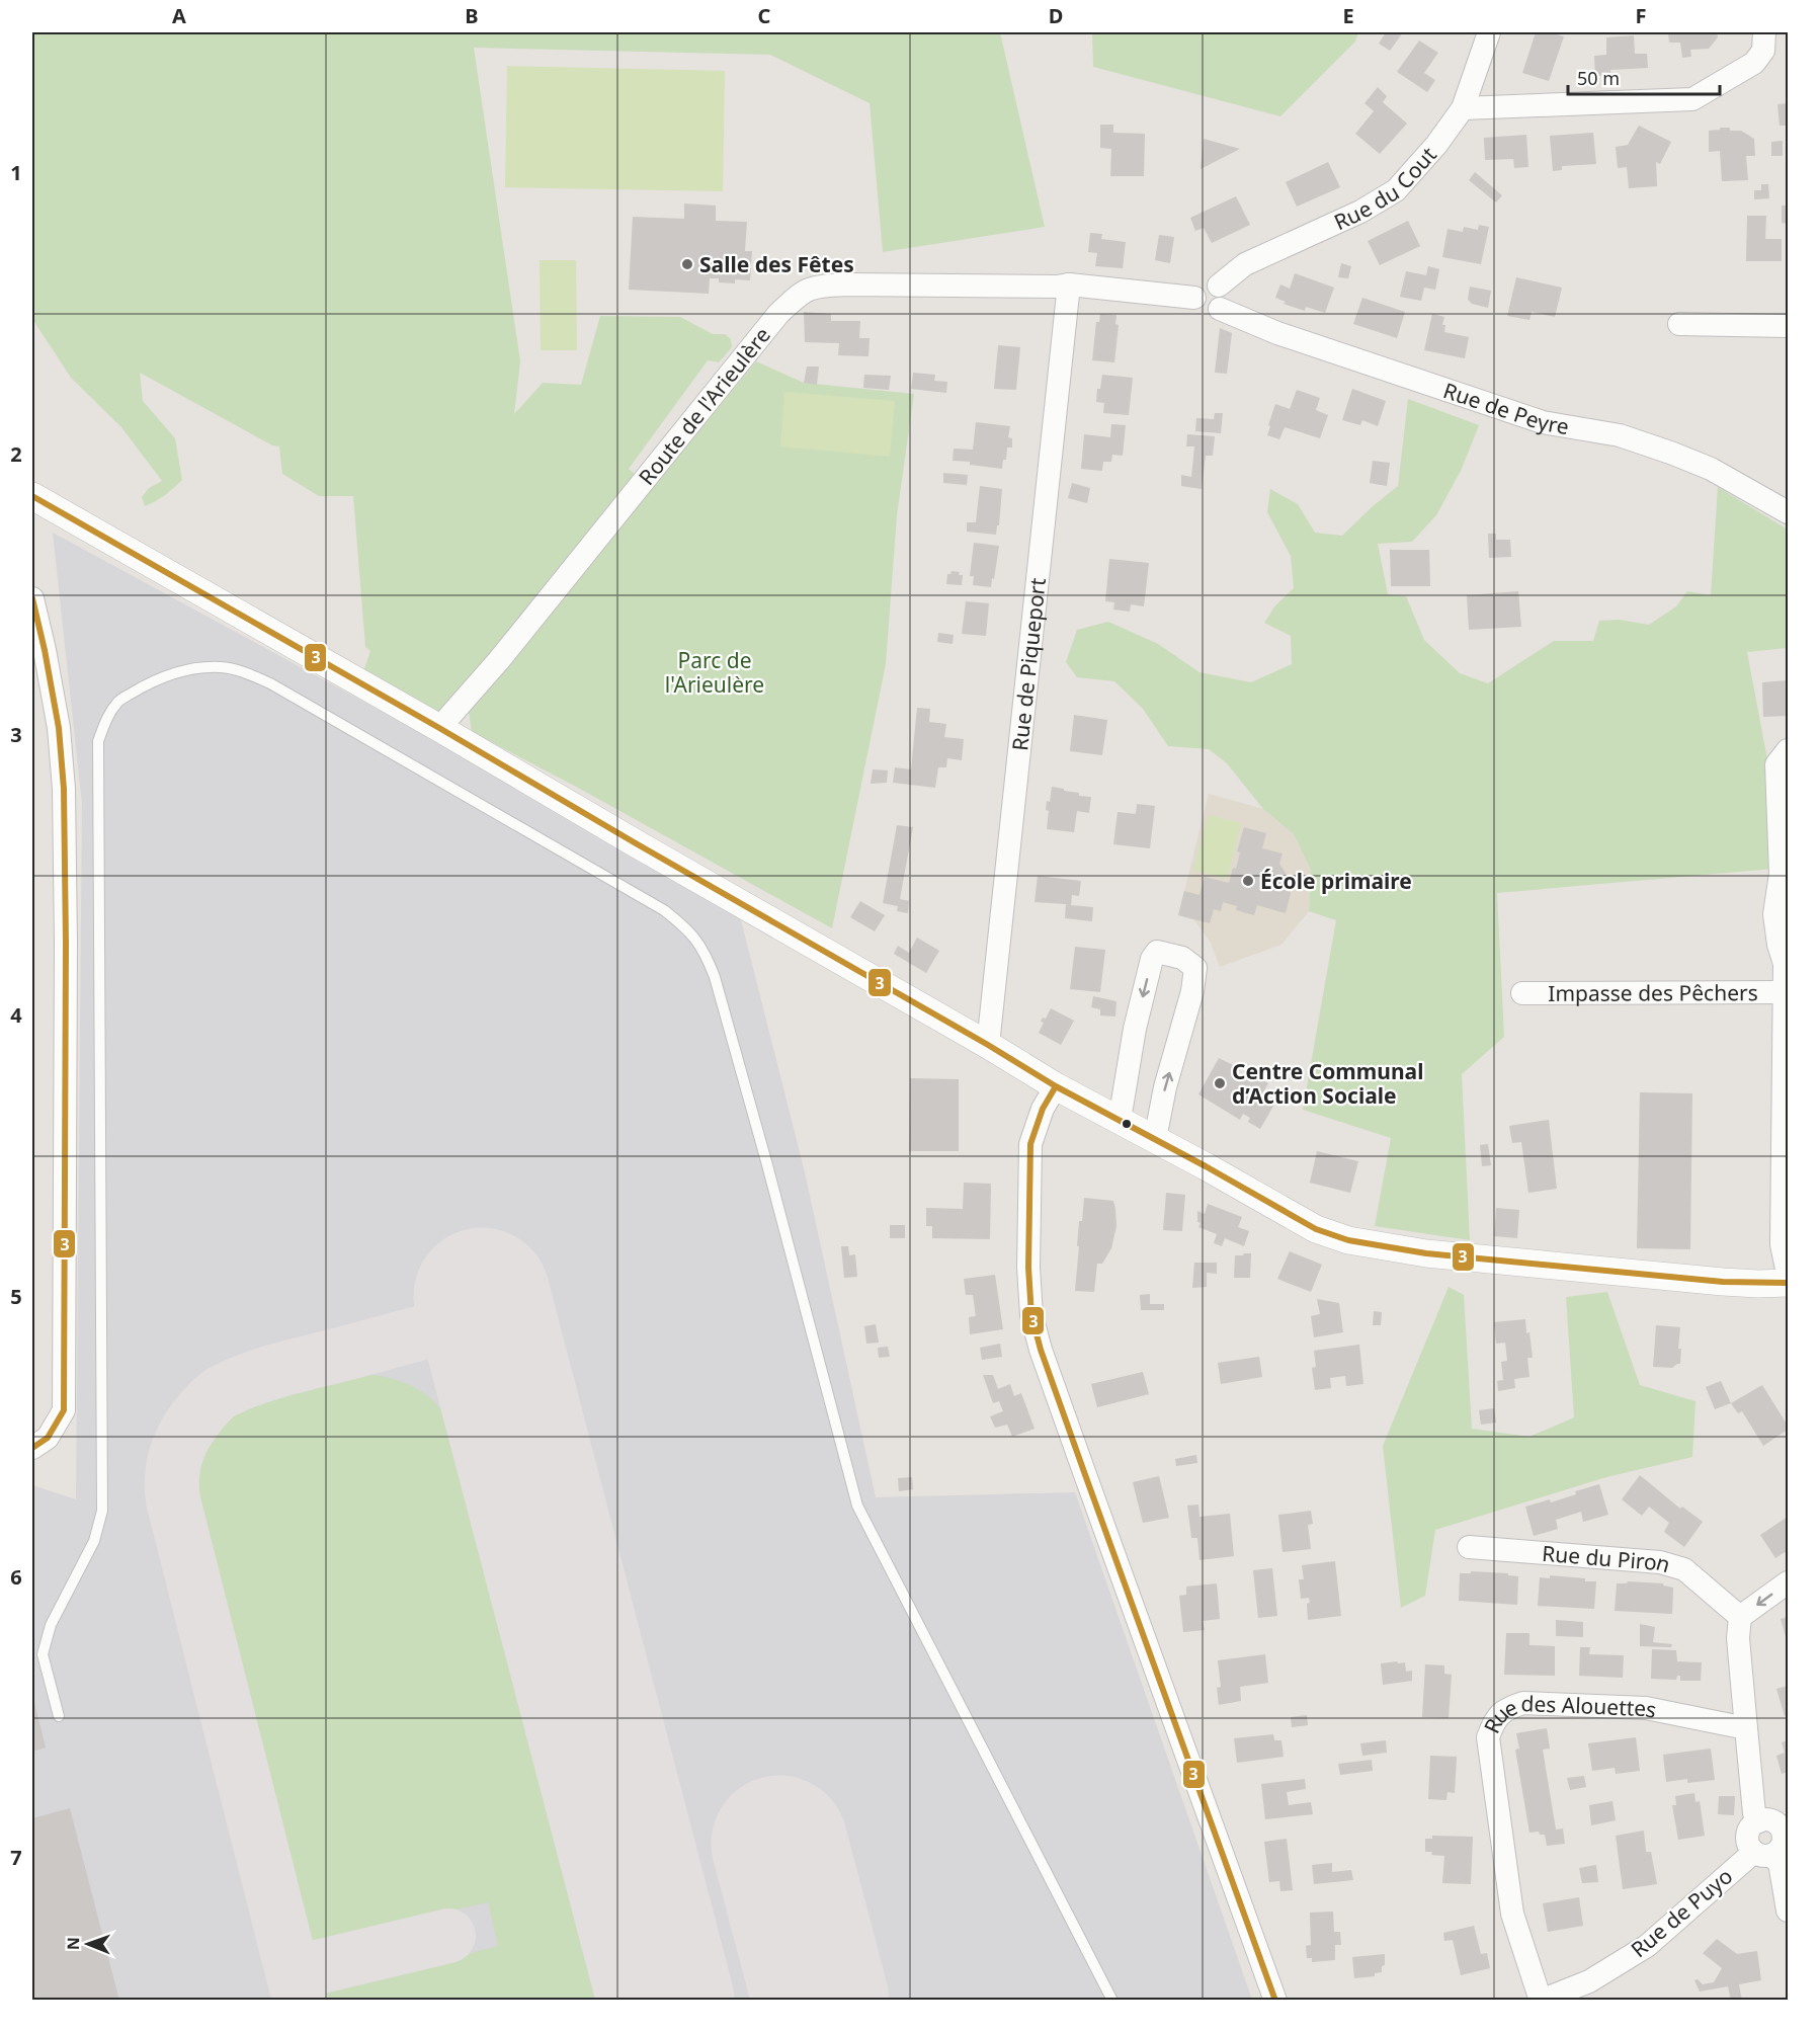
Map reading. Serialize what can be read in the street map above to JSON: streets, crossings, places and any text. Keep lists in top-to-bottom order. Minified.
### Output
{"streets":{"street":["Rue du Cout","Route de l'Arieulère","Rue de Peyre","Rue de Piqueport","Impasse des Pêchers","Rue du Piron","Rue des Alouettes","Rue de Puyo"]},"crossings":[["Rue du Cout","Rue de Peyre"],["Route de l'Arieulère","Rue de Peyre"],["Route de l'Arieulère","Rue de Piqueport"],["Rue de Peyre","Rue de Piqueport"],["Rue des Alouettes","Rue de Puyo"]],"parks":["Parc de l'Arieulère"],"places":["Salle des Fêtes","École primaire","Centre Communal d’Action Sociale"],"lines":["transit line 3"],"scale_bar":"50 m","north":"left","grid":{"columns":["A","B","C","D","E","F"],"rows":["1","2","3","4","5","6","7"]}}
